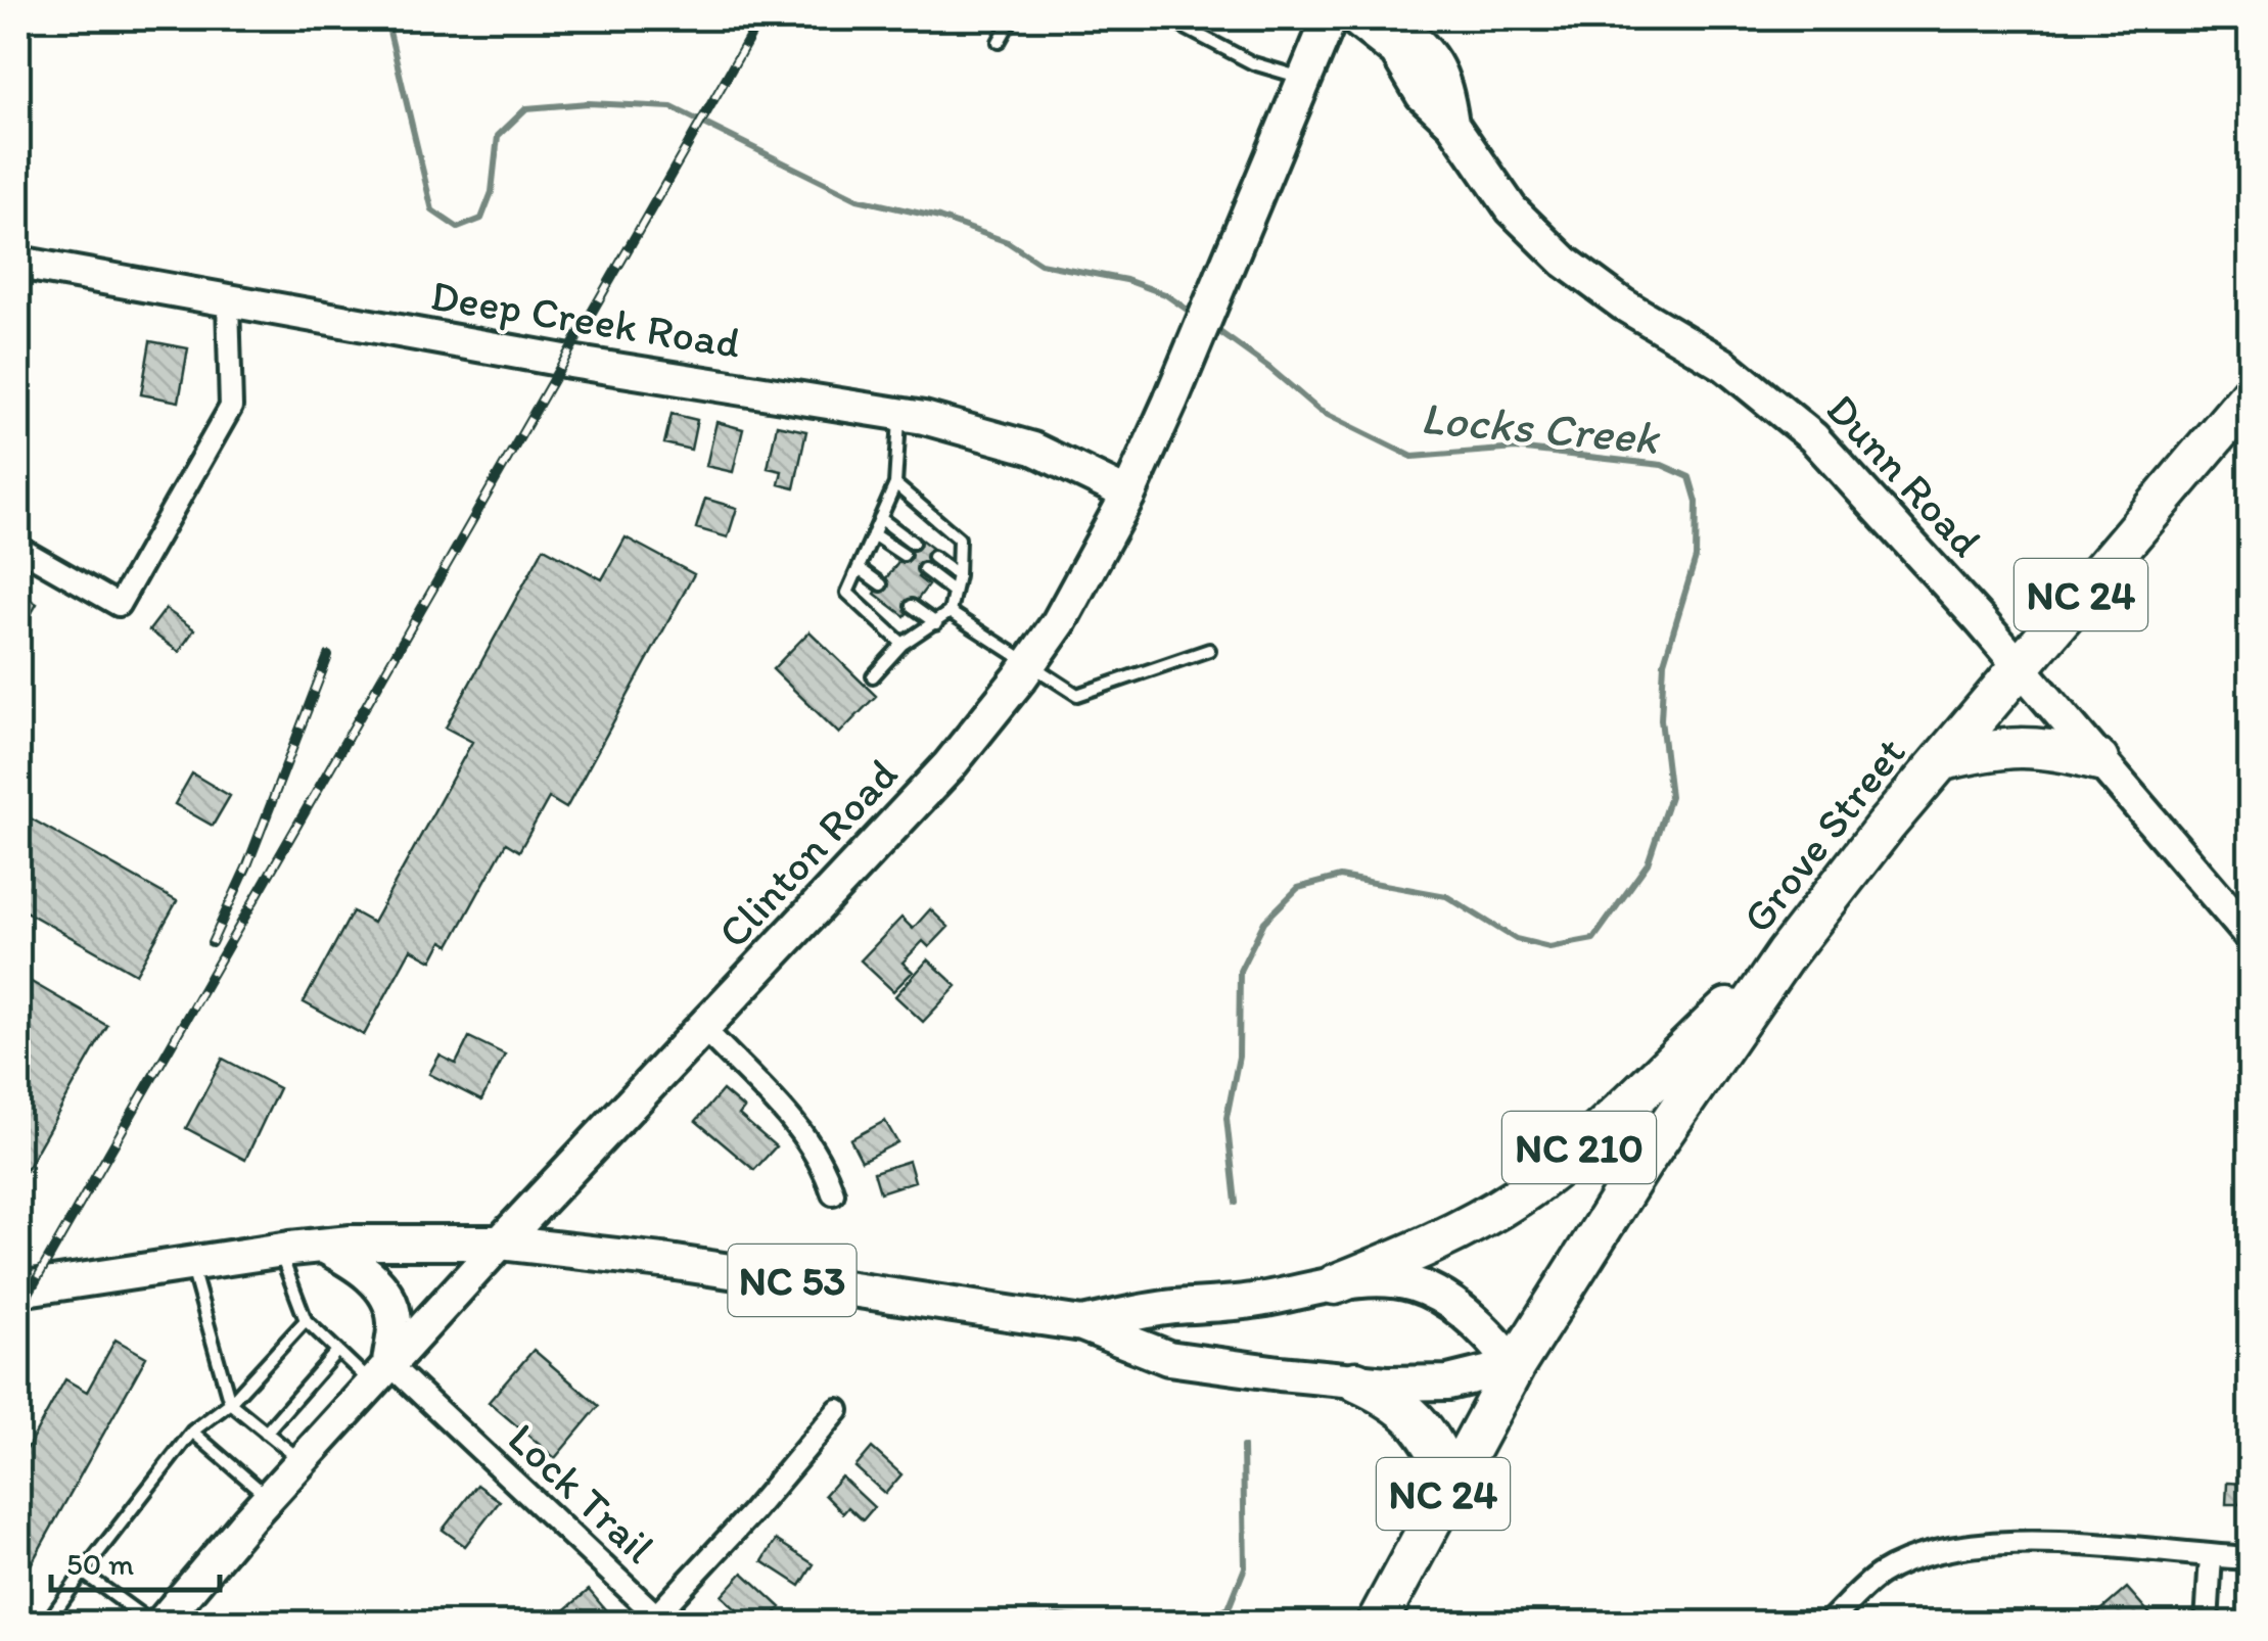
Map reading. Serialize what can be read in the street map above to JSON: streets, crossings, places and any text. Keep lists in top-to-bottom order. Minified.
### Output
{"streets":{"highway":["NC 24","Grove Street","NC 210"],"main road":["Clinton Road","NC 53"],"street":["Deep Creek Road","Dunn Road","Lock Trail"]},"crossings":[["Deep Creek Road","Clinton Road"],["Dunn Road","Grove Street"],["NC 24","Grove Street"],["NC 24","NC 53"],["Grove Street","NC 210"],["Grove Street","NC 53"],["Clinton Road","NC 53"],["Clinton Road","Lock Trail"],["NC 210","NC 53"]],"water":["Locks Creek"],"scale_bar":"50 m"}
